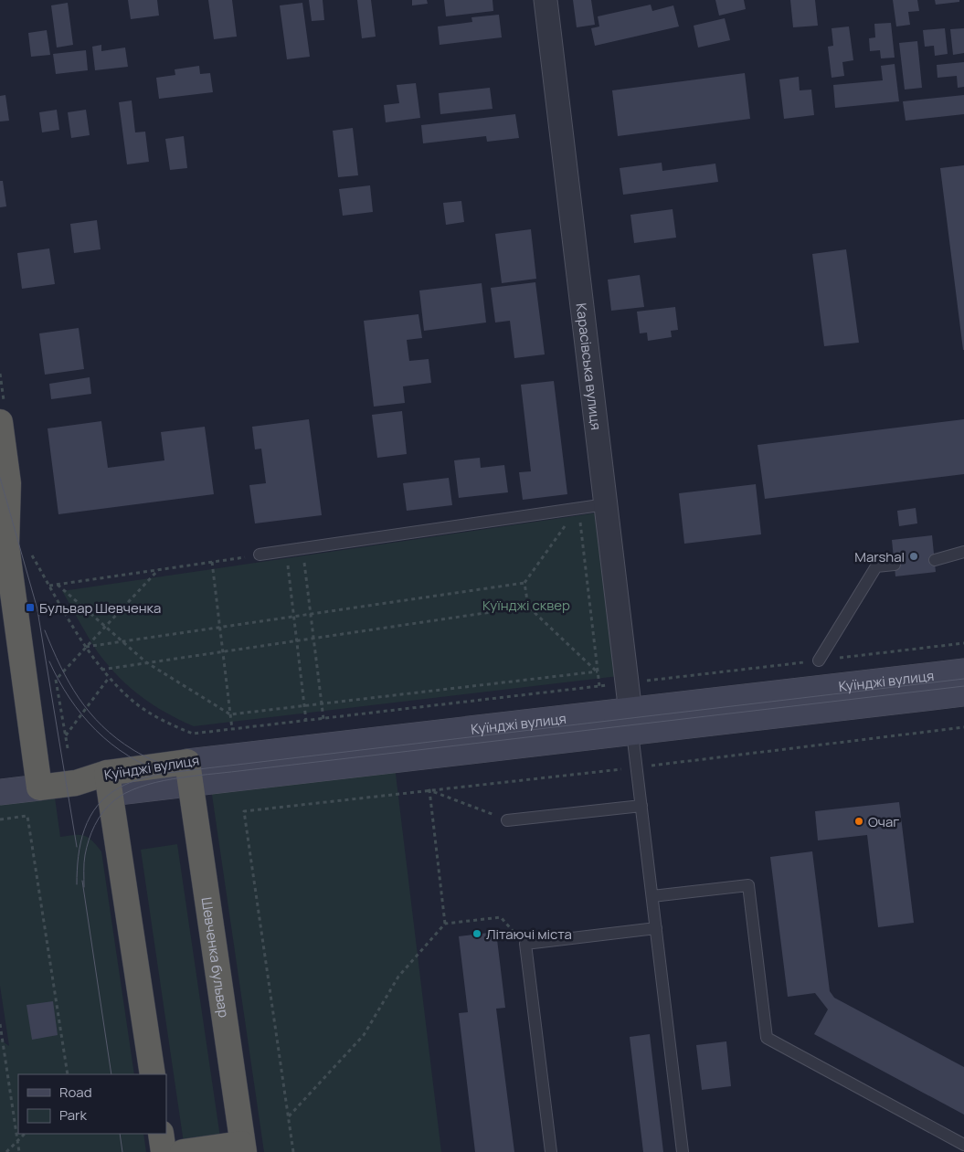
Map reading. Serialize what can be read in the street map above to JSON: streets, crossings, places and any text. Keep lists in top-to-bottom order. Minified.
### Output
{"streets":{"highway":["Куїнджі вулиця","Шевченка бульвар"],"street":["Карасівська вулиця"]},"crossings":[["Карасівська вулиця","Куїнджі вулиця"],["Куїнджі вулиця","Шевченка бульвар"]],"parks":["Куїнджі сквер"],"places":{"other":["Marshal","Очаг","Літаючі міста"],"transit":["Бульвар Шевченка"]},"legend":["Road","Park"]}
